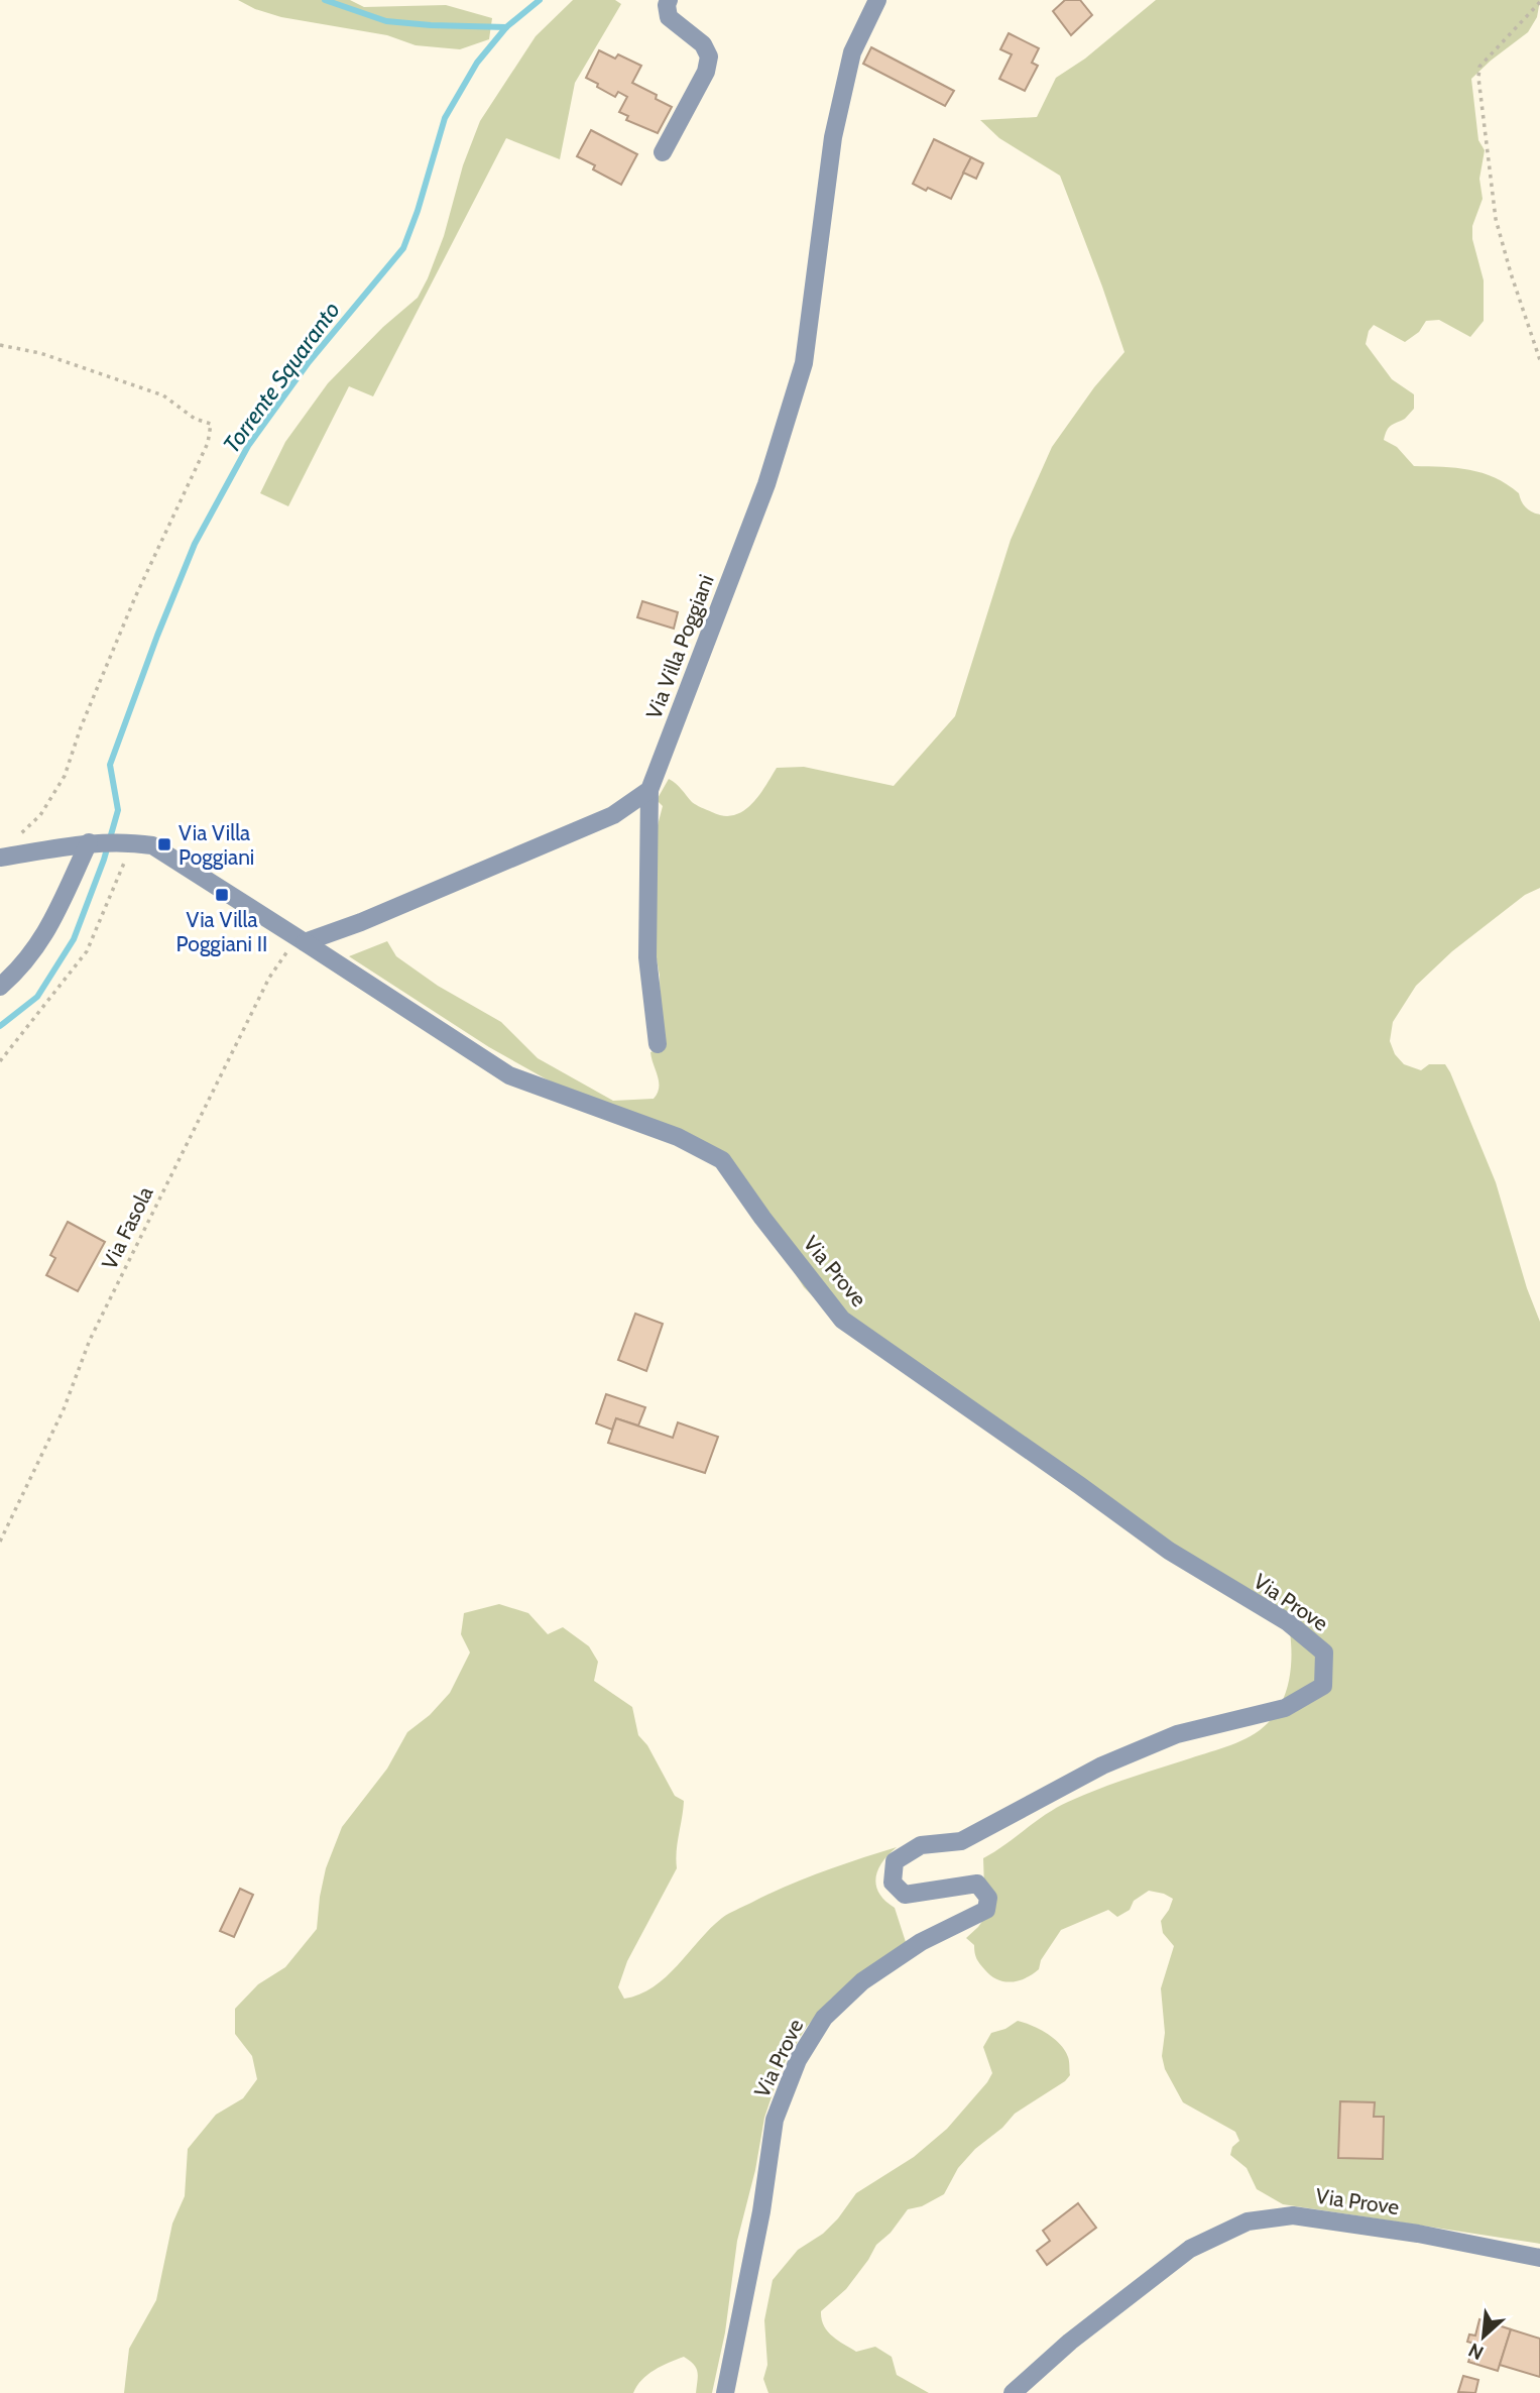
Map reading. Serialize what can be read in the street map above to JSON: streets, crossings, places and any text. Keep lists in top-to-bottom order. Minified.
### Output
{"streets":{"street":["Via Villa Poggiani","Via Prove"],"path":["Via Fasola"]},"crossings":[["Via Fasola","Via Prove"]],"water":["Torrente Squaranto"],"places":{"transit":["Via Villa Poggiani","Via Villa Poggiani II"]},"north":"bottom left"}
